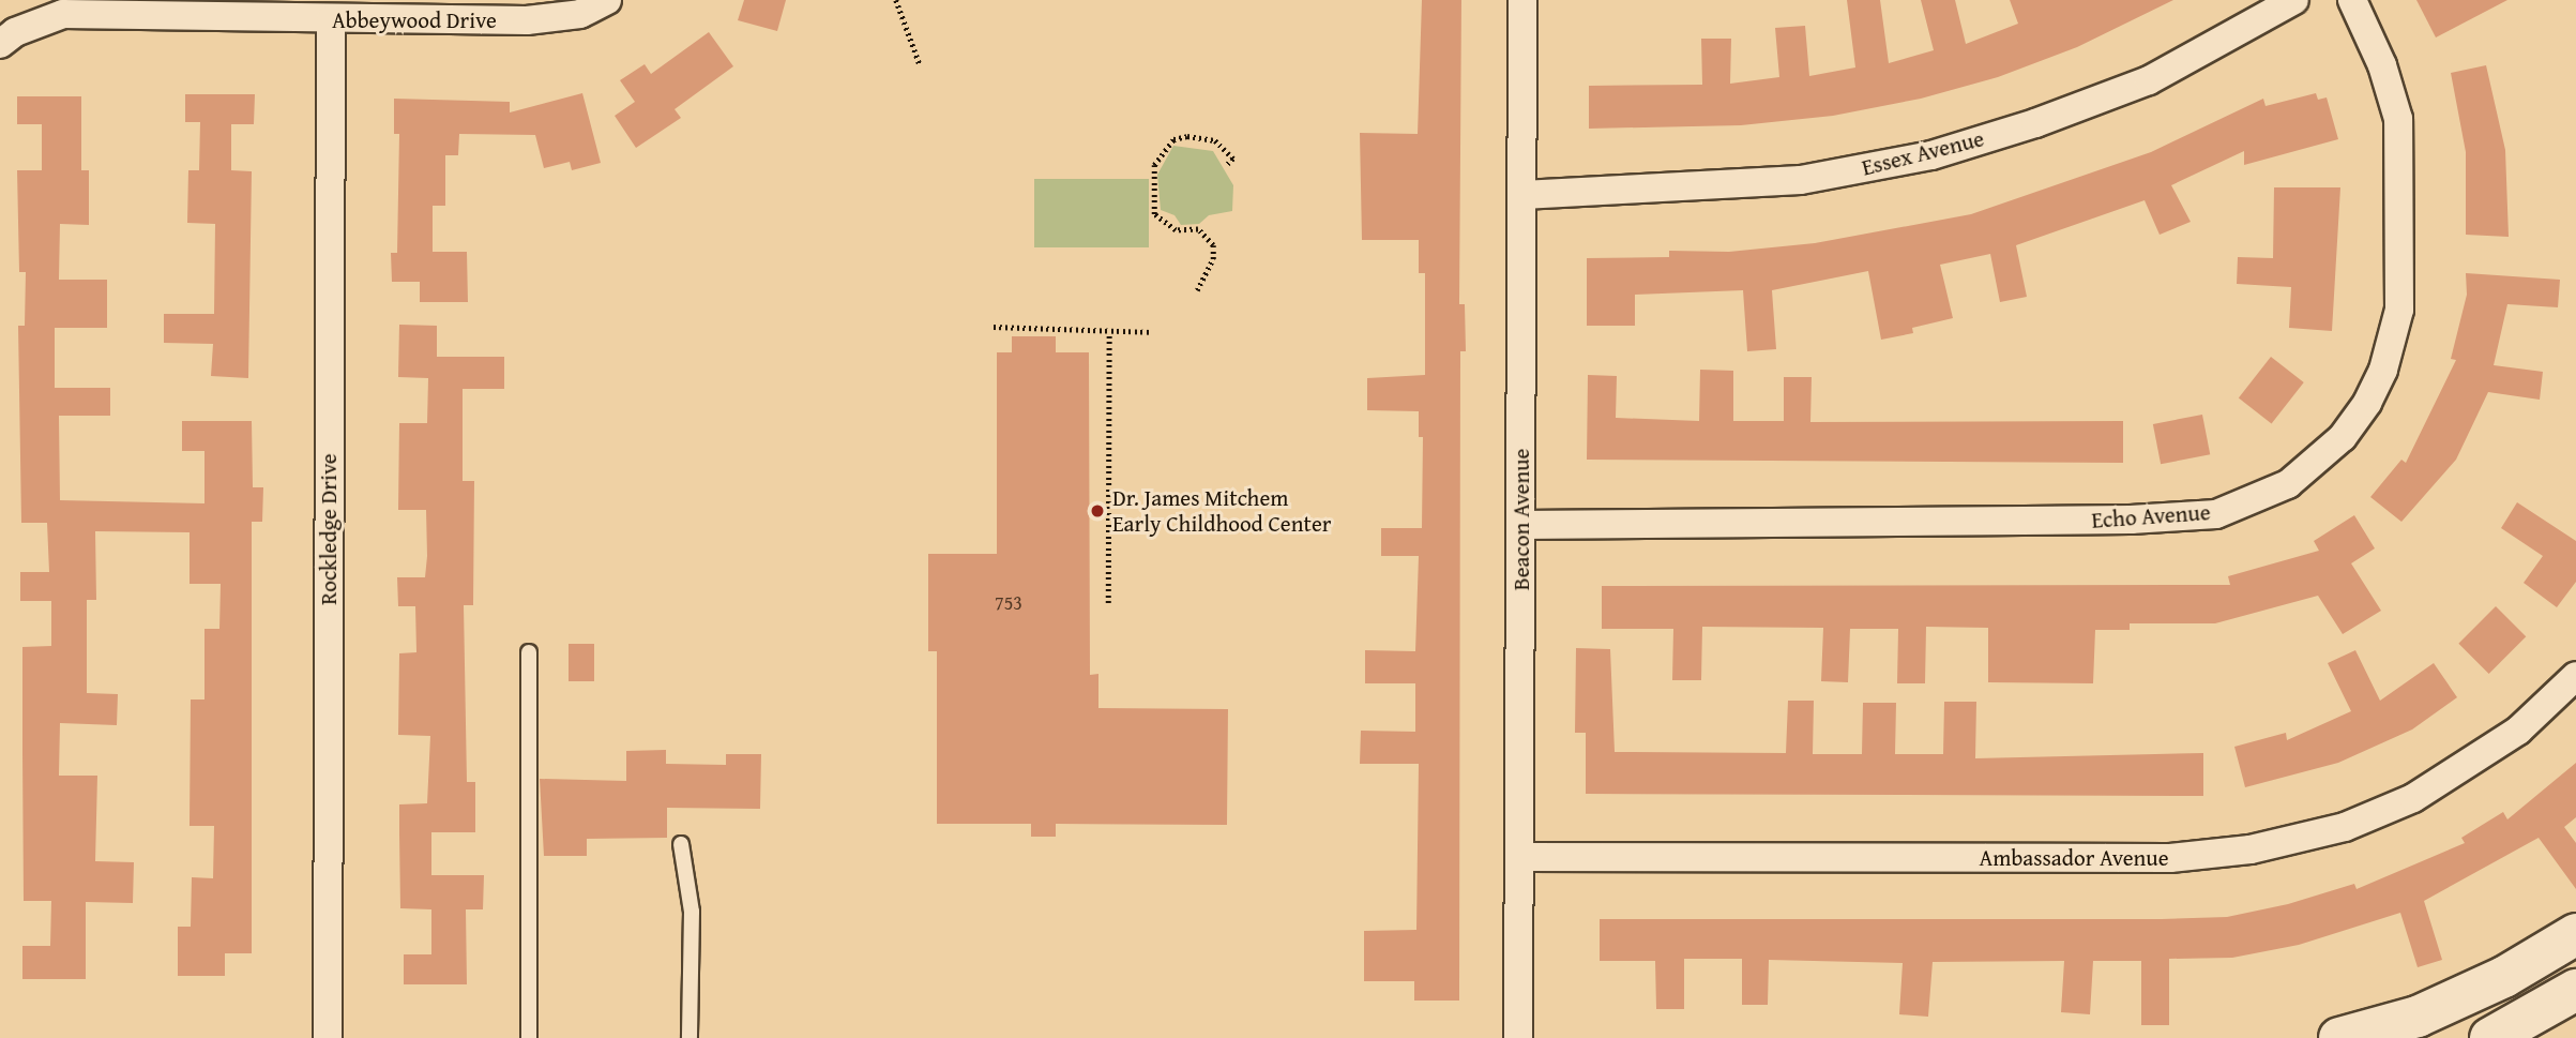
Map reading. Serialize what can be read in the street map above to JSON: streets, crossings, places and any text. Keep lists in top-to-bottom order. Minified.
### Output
{"streets":{"street":["Abbeywood Drive","Essex Avenue","Echo Avenue","Beacon Avenue","Rockledge Drive","Ambassador Avenue"]},"crossings":[["Abbeywood Drive","Rockledge Drive"],["Essex Avenue","Beacon Avenue"],["Echo Avenue","Beacon Avenue"],["Beacon Avenue","Ambassador Avenue"]],"places":["Dr. James Mitchem Early Childhood Center"],"house_numbers":["753"]}
